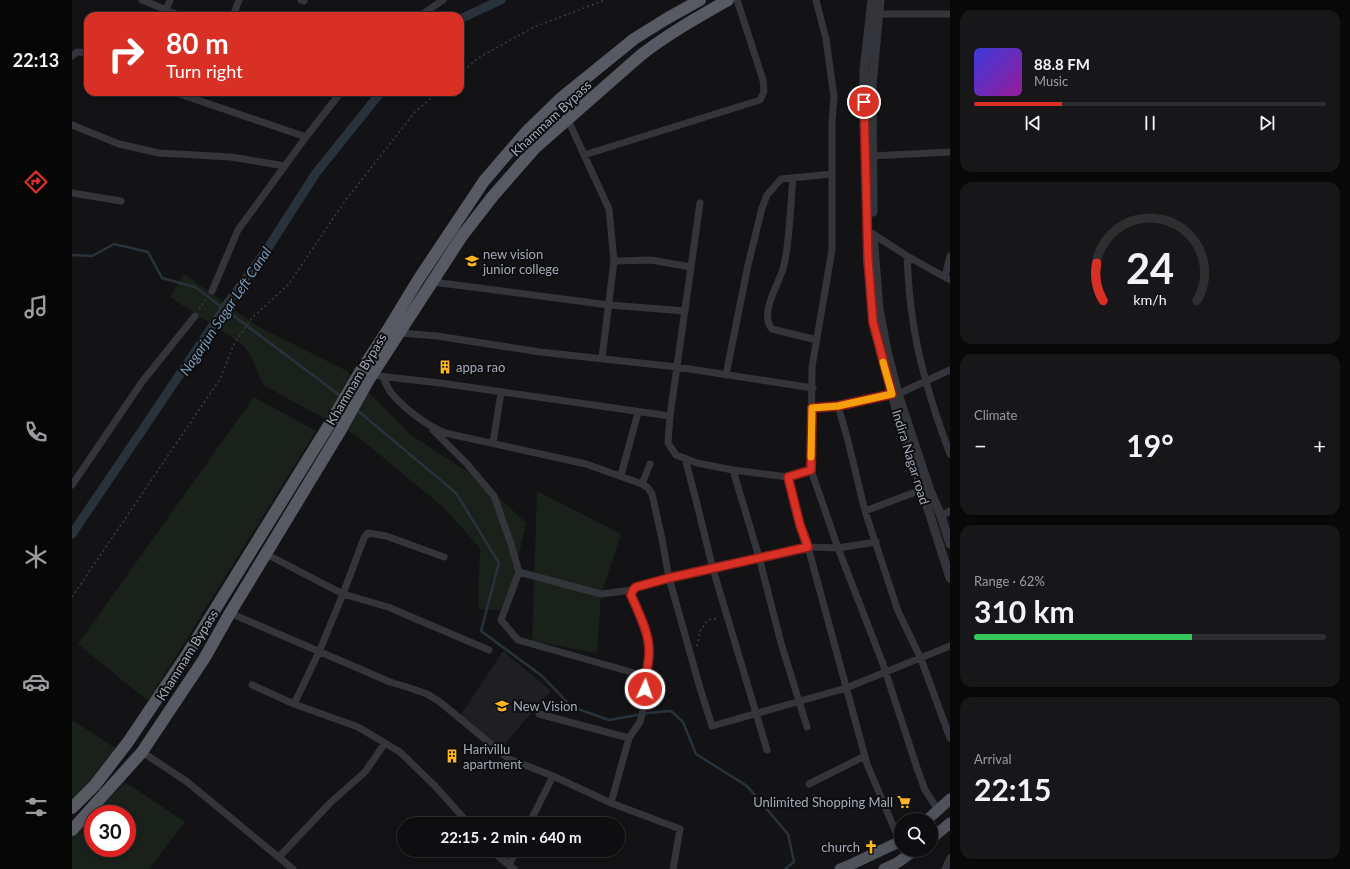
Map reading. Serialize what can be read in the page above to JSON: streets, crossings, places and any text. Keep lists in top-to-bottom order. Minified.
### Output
{"streets":{"highway":["Khammam Bypass"],"street":["Indira Nagar road"]},"water":["Nagarjun Sagar Left Canal"],"places":{"school or university":["new vision junior college","New Vision"],"building":["appa rao","Harivillu apartment"],"supermarket":["Unlimited Shopping Mall"],"church":["church"]},"page":{"tabs":"22:13","turn":["80 m","Turn right"],"song":["88.8 FM","Music"],"tile":["Climate",["Range · 62%","310 km"],["Arrival","22:15"]],"heat":["−","19°","+"],"limit":"30","trip":"22:15 · 2 min · 640 m","gauge":["24","km/h"]}}
